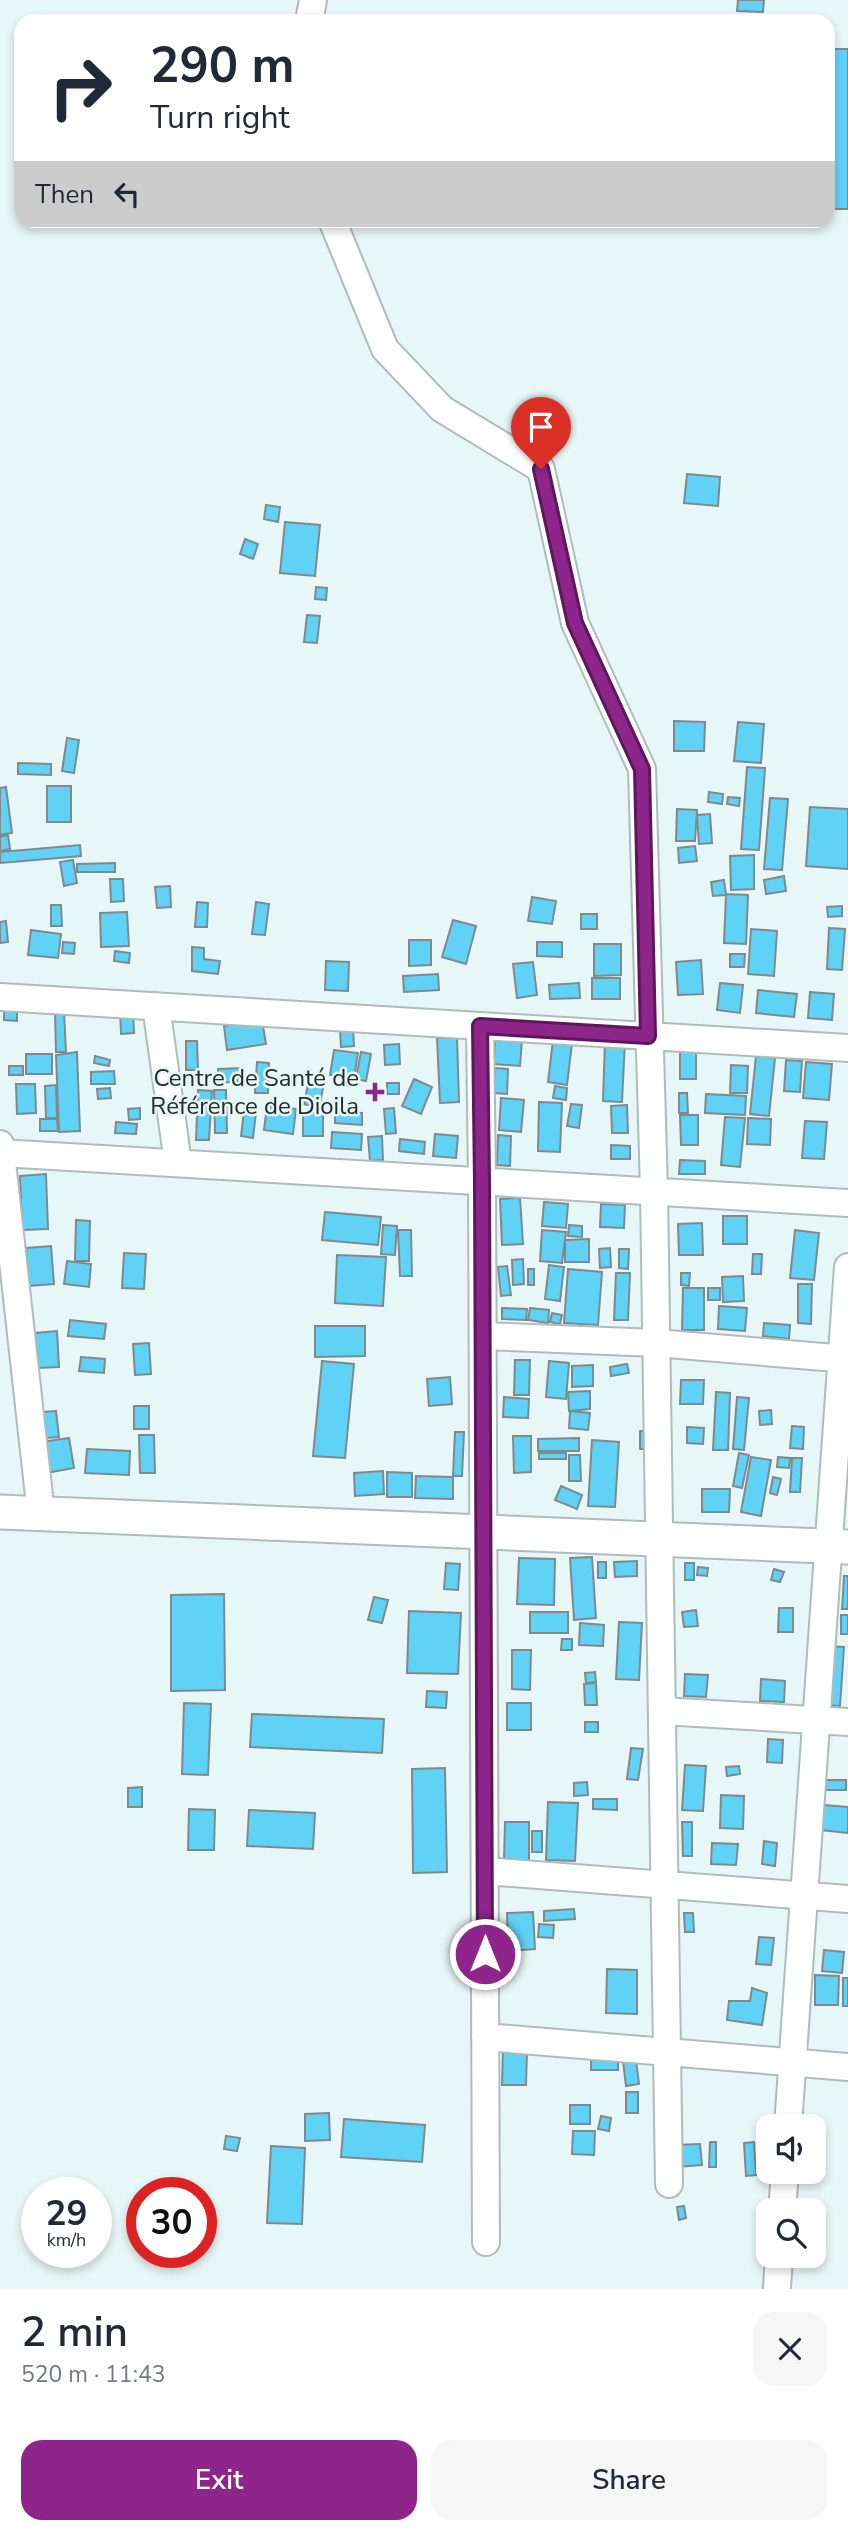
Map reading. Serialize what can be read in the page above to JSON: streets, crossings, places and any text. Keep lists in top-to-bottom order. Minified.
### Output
{"places":{"health":["Centre de Santé de Référence de Dioila"]},"page":{"turn":["290 m","Turn right"],"then":"Then","speed":"29 km/h","limit":"30","heading":["2 min","520 m · 11:43"],"buttons":["Exit","Share"]}}
